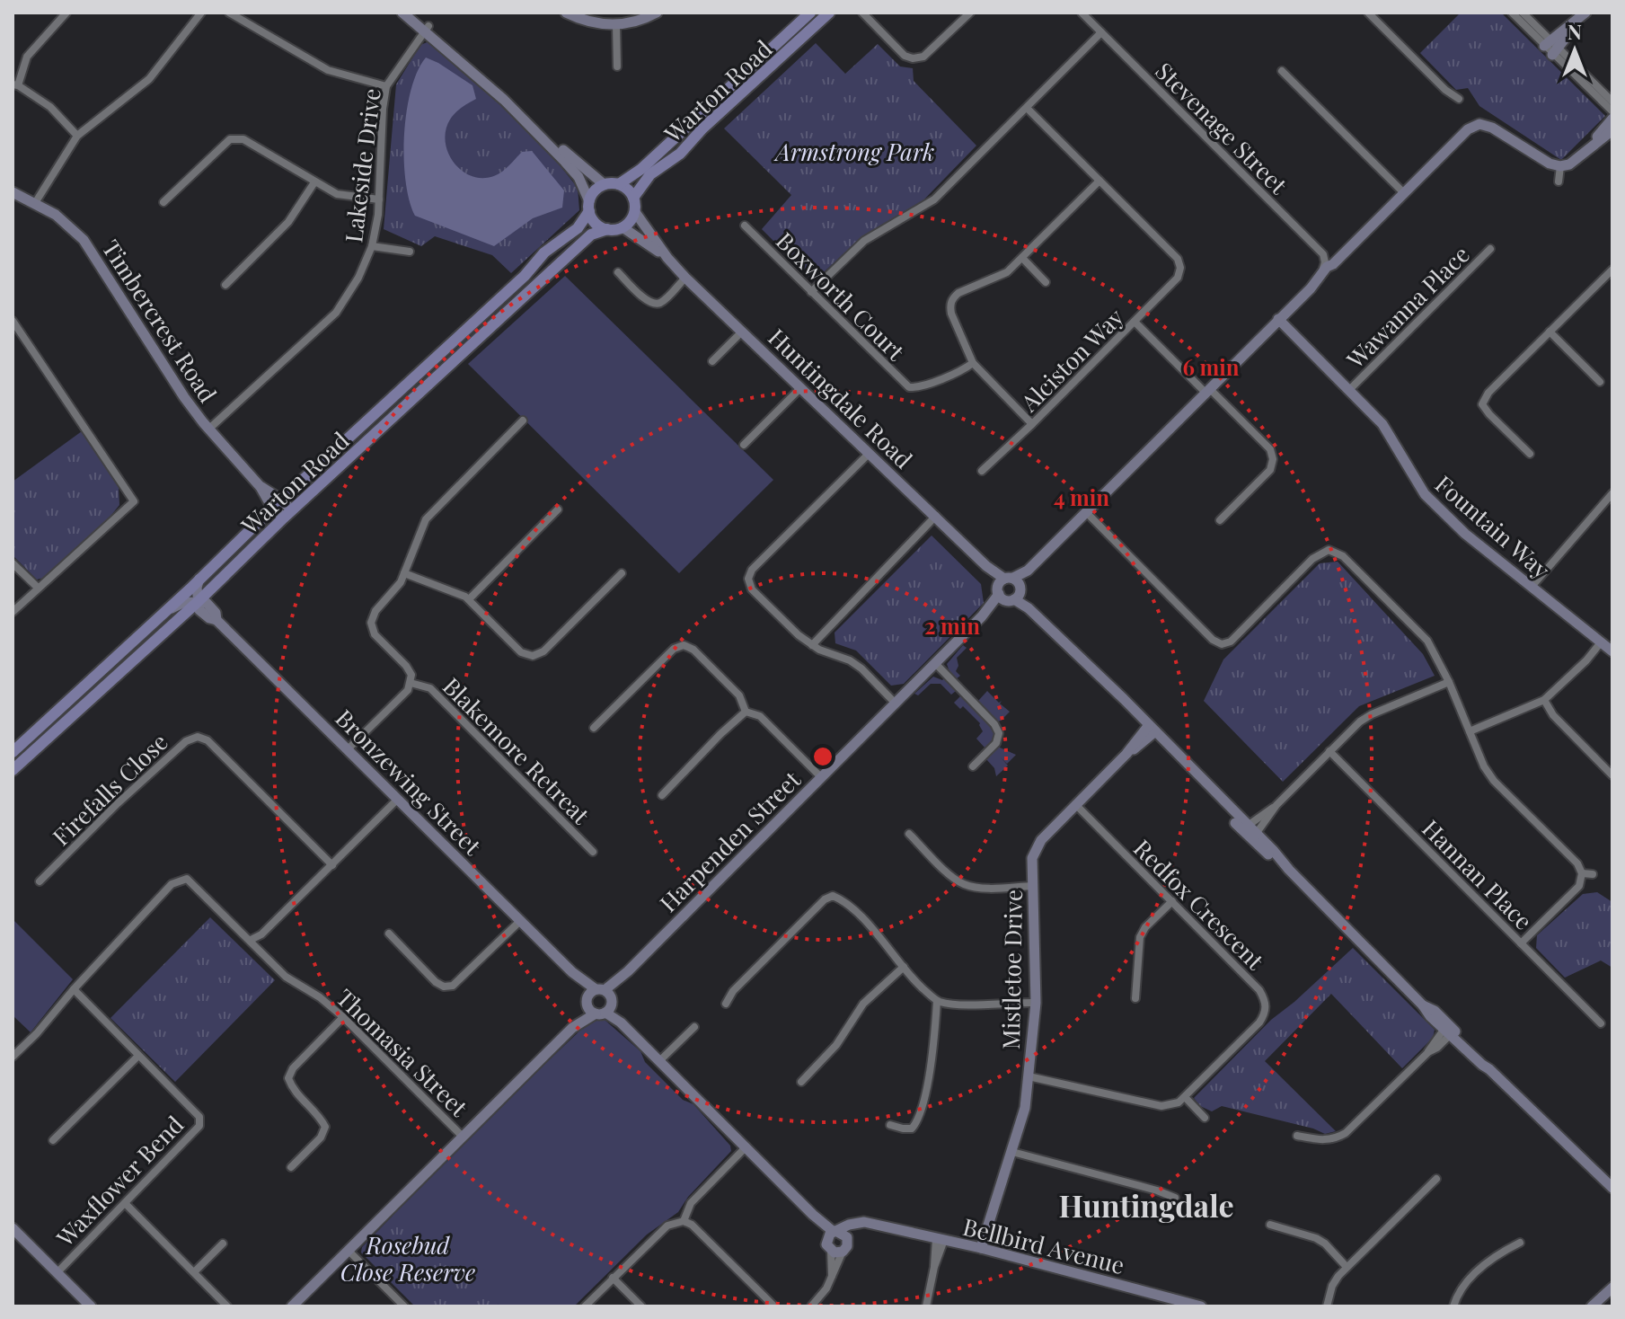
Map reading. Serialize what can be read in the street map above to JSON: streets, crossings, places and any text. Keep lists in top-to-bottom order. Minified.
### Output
{"streets":{"main road":["Warton Road"],"street":["Stevenage Street","Lakeside Drive","Boxworth Court","Wawanna Place","Timbercrest Road","Alciston Way","Huntingdale Road","Fountain Way","Blakemore Retreat","Bronzewing Street","Firefalls Close","Harpenden Street","Hannan Place","Redfox Crescent","Mistletoe Drive","Thomasia Street","Waxflower Bend","Bellbird Avenue"]},"crossings":[["Warton Road","Timbercrest Road"],["Warton Road","Huntingdale Road"],["Warton Road","Bronzewing Street"],["Lakeside Drive","Timbercrest Road"],["Wawanna Place","Fountain Way"],["Huntingdale Road","Harpenden Street"],["Bronzewing Street","Harpenden Street"],["Bronzewing Street","Bellbird Avenue"],["Harpenden Street","Thomasia Street"],["Redfox Crescent","Mistletoe Drive"],["Mistletoe Drive","Bellbird Avenue"],["Thomasia Street","Waxflower Bend"]],"districts":["Huntingdale"],"parks":["Armstrong Park","Rosebud Close Reserve"],"north":"top","rings":["6 min","4 min","2 min"]}
